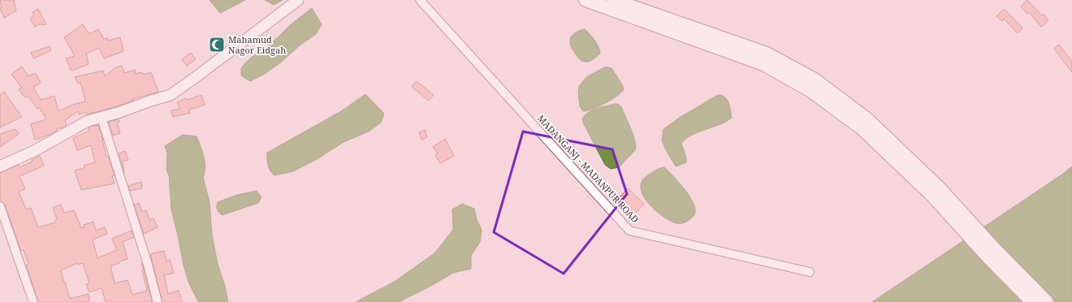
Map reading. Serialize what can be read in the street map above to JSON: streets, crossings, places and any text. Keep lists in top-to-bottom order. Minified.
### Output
{"streets":{"street":["MADANGANJ - MADANPUR ROAD"]},"places":{"mosque":["Mahamud Nagor Eidgah"]}}
